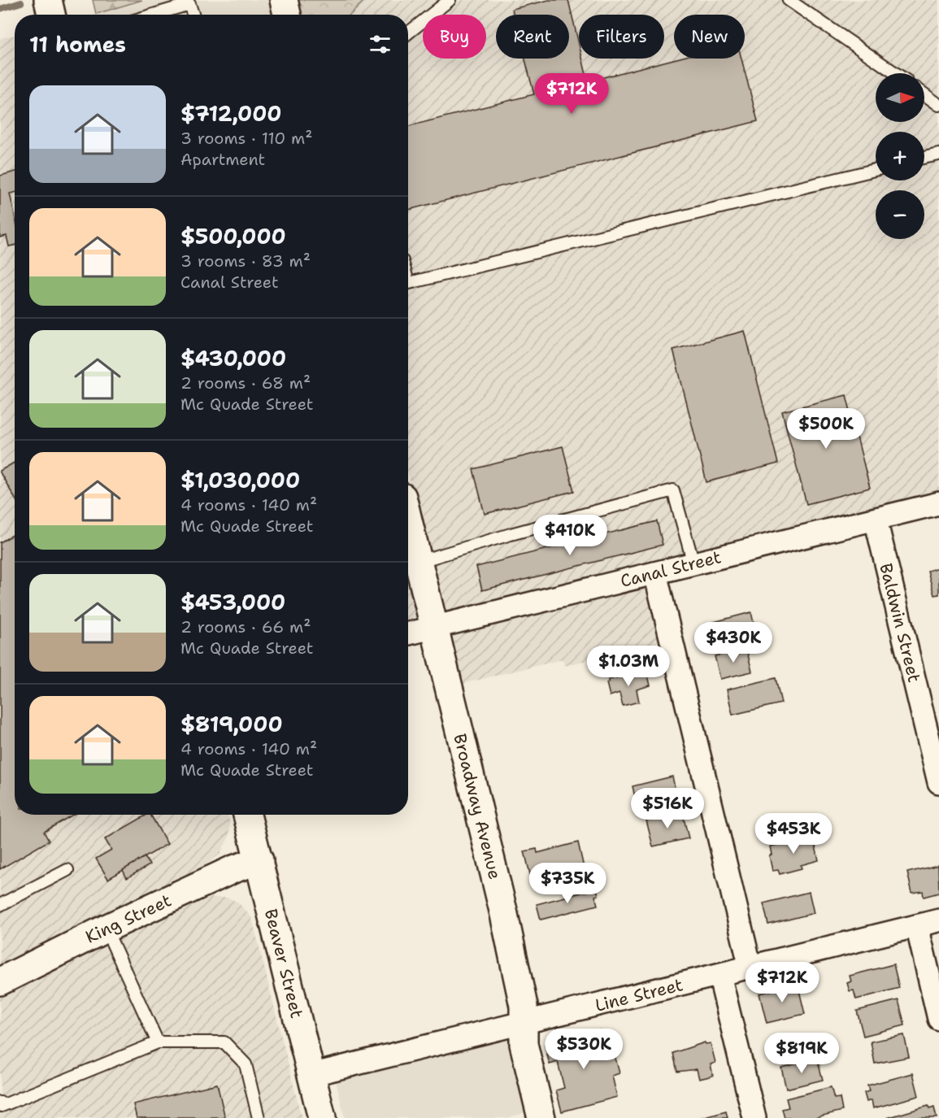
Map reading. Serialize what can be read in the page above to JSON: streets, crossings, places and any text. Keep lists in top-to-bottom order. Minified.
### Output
{"streets":{"street":["Canal Street","Baldwin Street","Broadway Avenue","King Street","Beaver Street","Line Street"]},"crossings":[["Canal Street","Baldwin Street"],["Canal Street","Broadway Avenue"],["Broadway Avenue","Line Street"],["King Street","Beaver Street"],["Beaver Street","Line Street"]],"north":"right","page":{"chip":["Buy","Rent","Filters","New"],"heading":"11 homes","map_buttons":["+","−"],"price":["$712K","$500K","$410K","$430K","$1.03M","$516K","$453K","$735K","$712K","$530K","$819K"],"list":[{"name":"$712,000","note":"3 rooms · 110 m² · Apartment"},{"name":"$500,000","note":"3 rooms · 83 m² · Canal Street"},{"name":"$430,000","note":"2 rooms · 68 m² · Mc Quade Street"},{"name":"$1,030,000","note":"4 rooms · 140 m² · Mc Quade Street"},{"name":"$453,000","note":"2 rooms · 66 m² · Mc Quade Street"},{"name":"$819,000","note":"4 rooms · 140 m² · Mc Quade Street"}]}}
